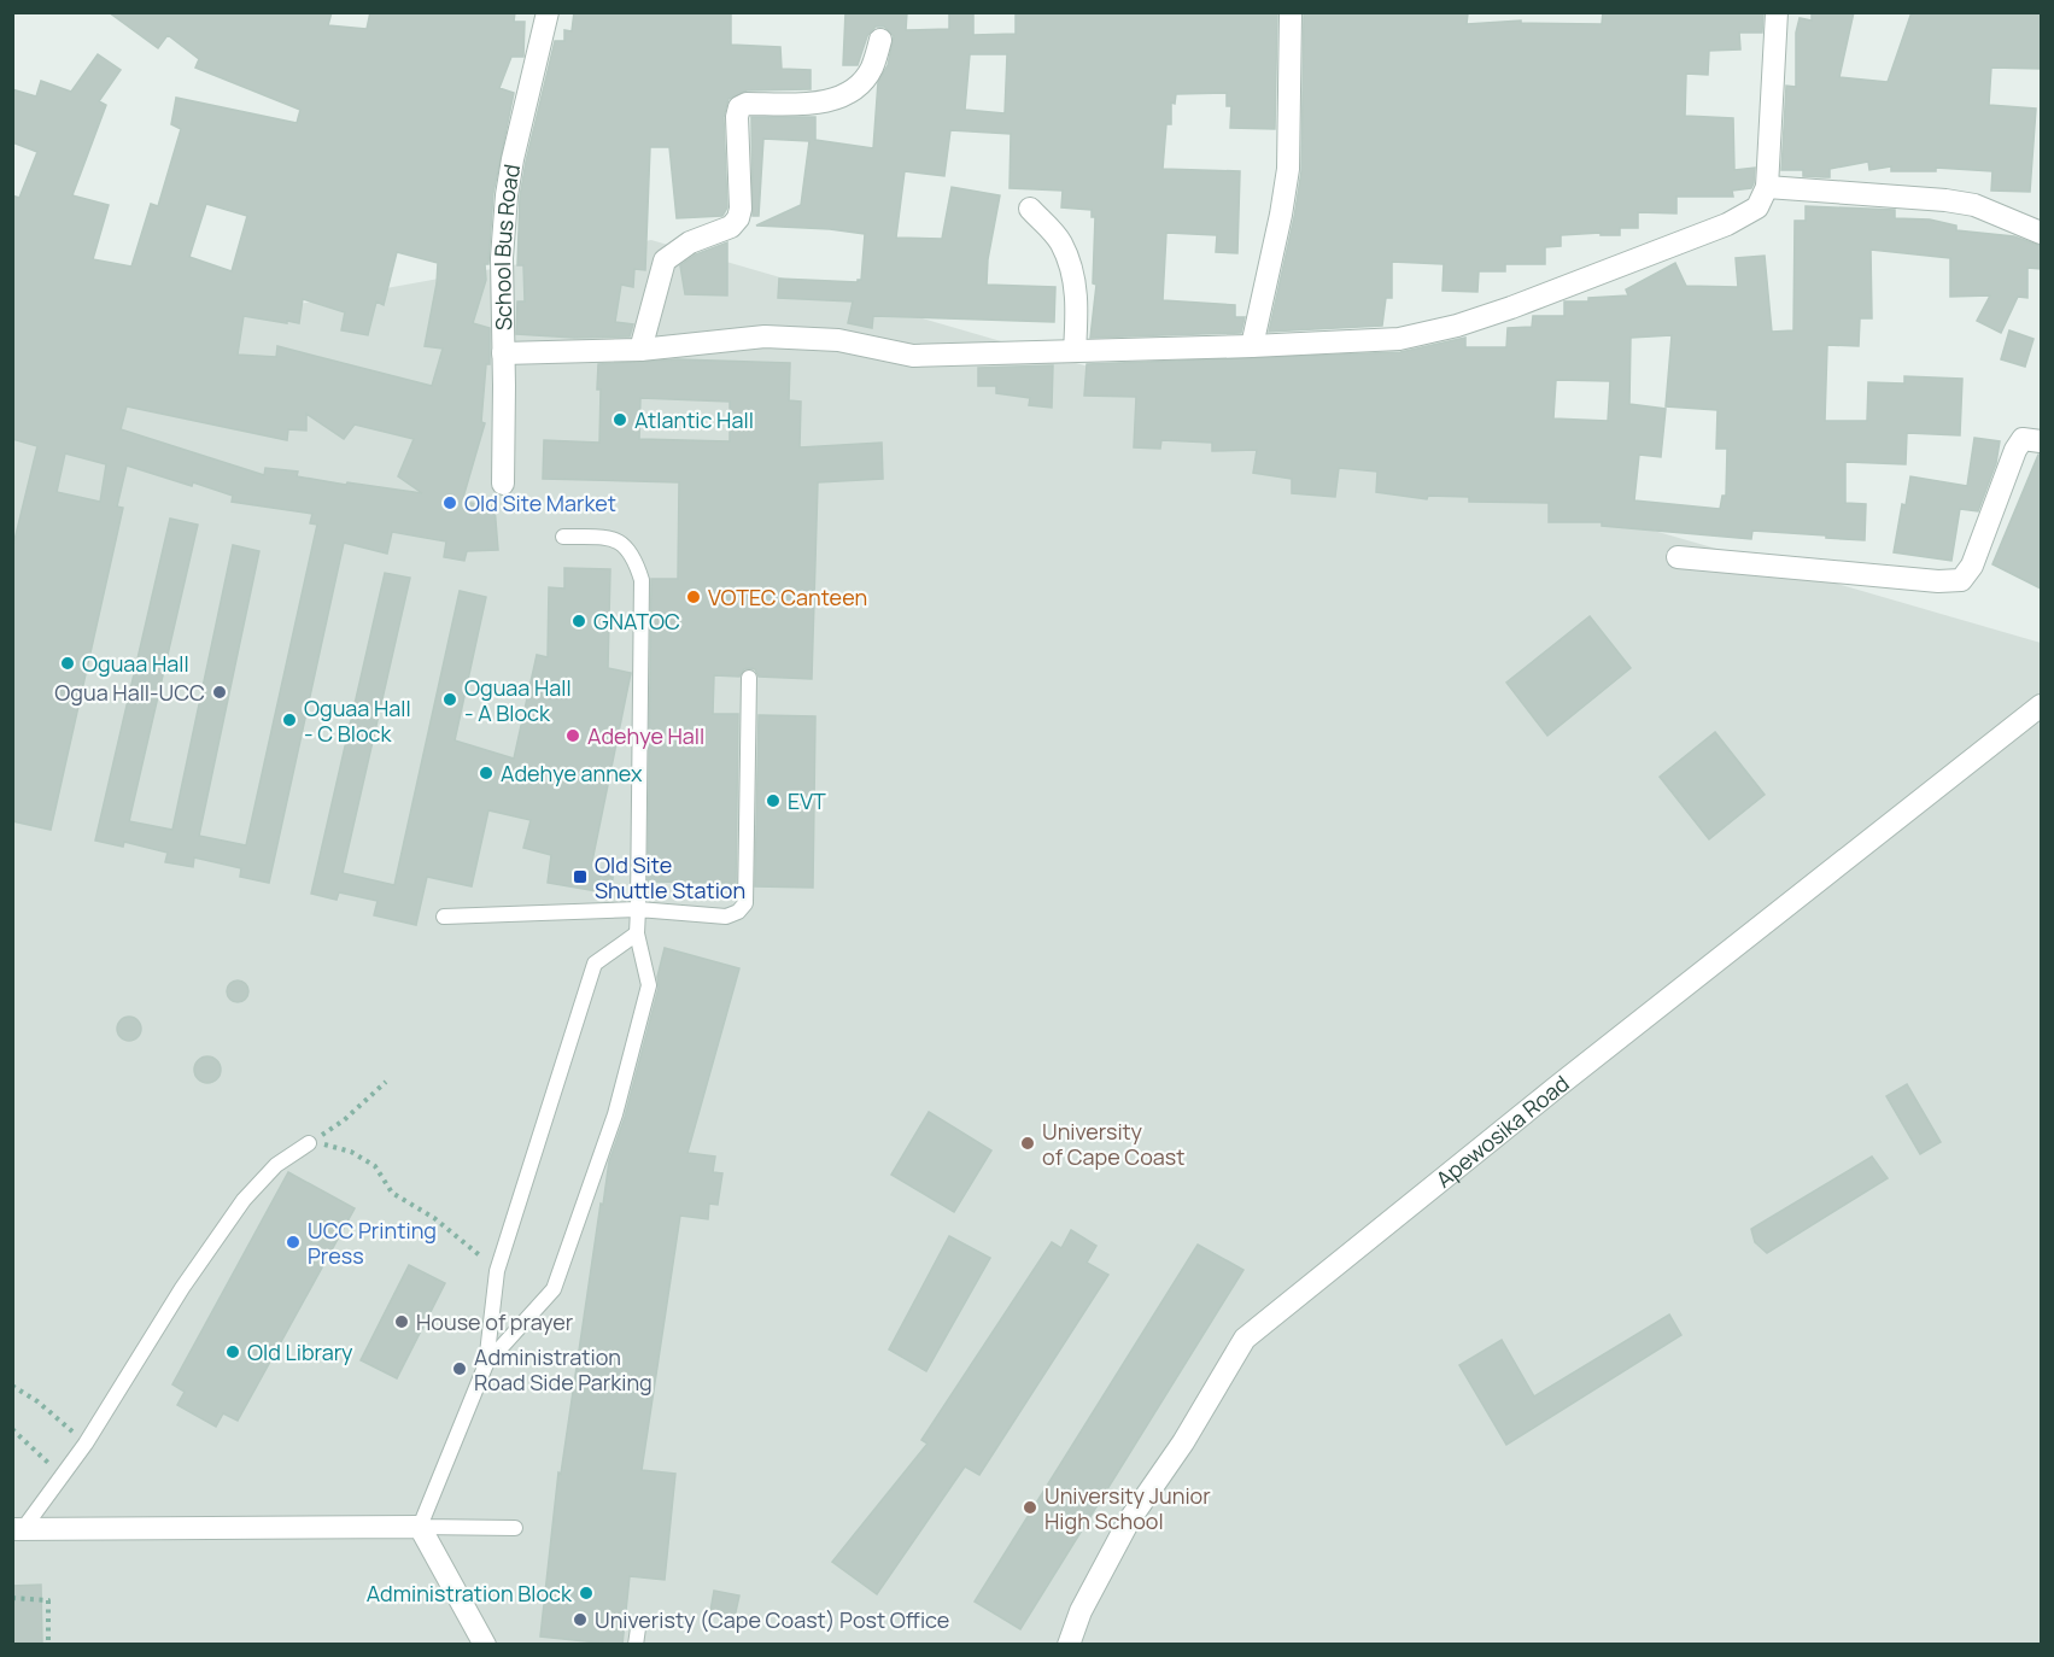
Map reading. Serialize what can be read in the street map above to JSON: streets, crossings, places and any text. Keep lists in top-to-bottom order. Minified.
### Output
{"streets":{"street":["School Bus Road","Apewosika Road"]},"places":{"other":["Atlantic Hall","Old Site Market","VOTEC Canteen","GNATOC","Oguaa Hall","Ogua Hall-UCC","Oguaa Hall - A Block","Oguaa Hall - C Block","Adehye Hall","Adehye annex","EVT","University of Cape Coast","UCC Printing Press","House of prayer","Old Library","Administration Road Side Parking","University Junior High School","Administration Block","Univeristy (Cape Coast) Post Office"],"transit":["Old Site Shuttle Station"]}}
